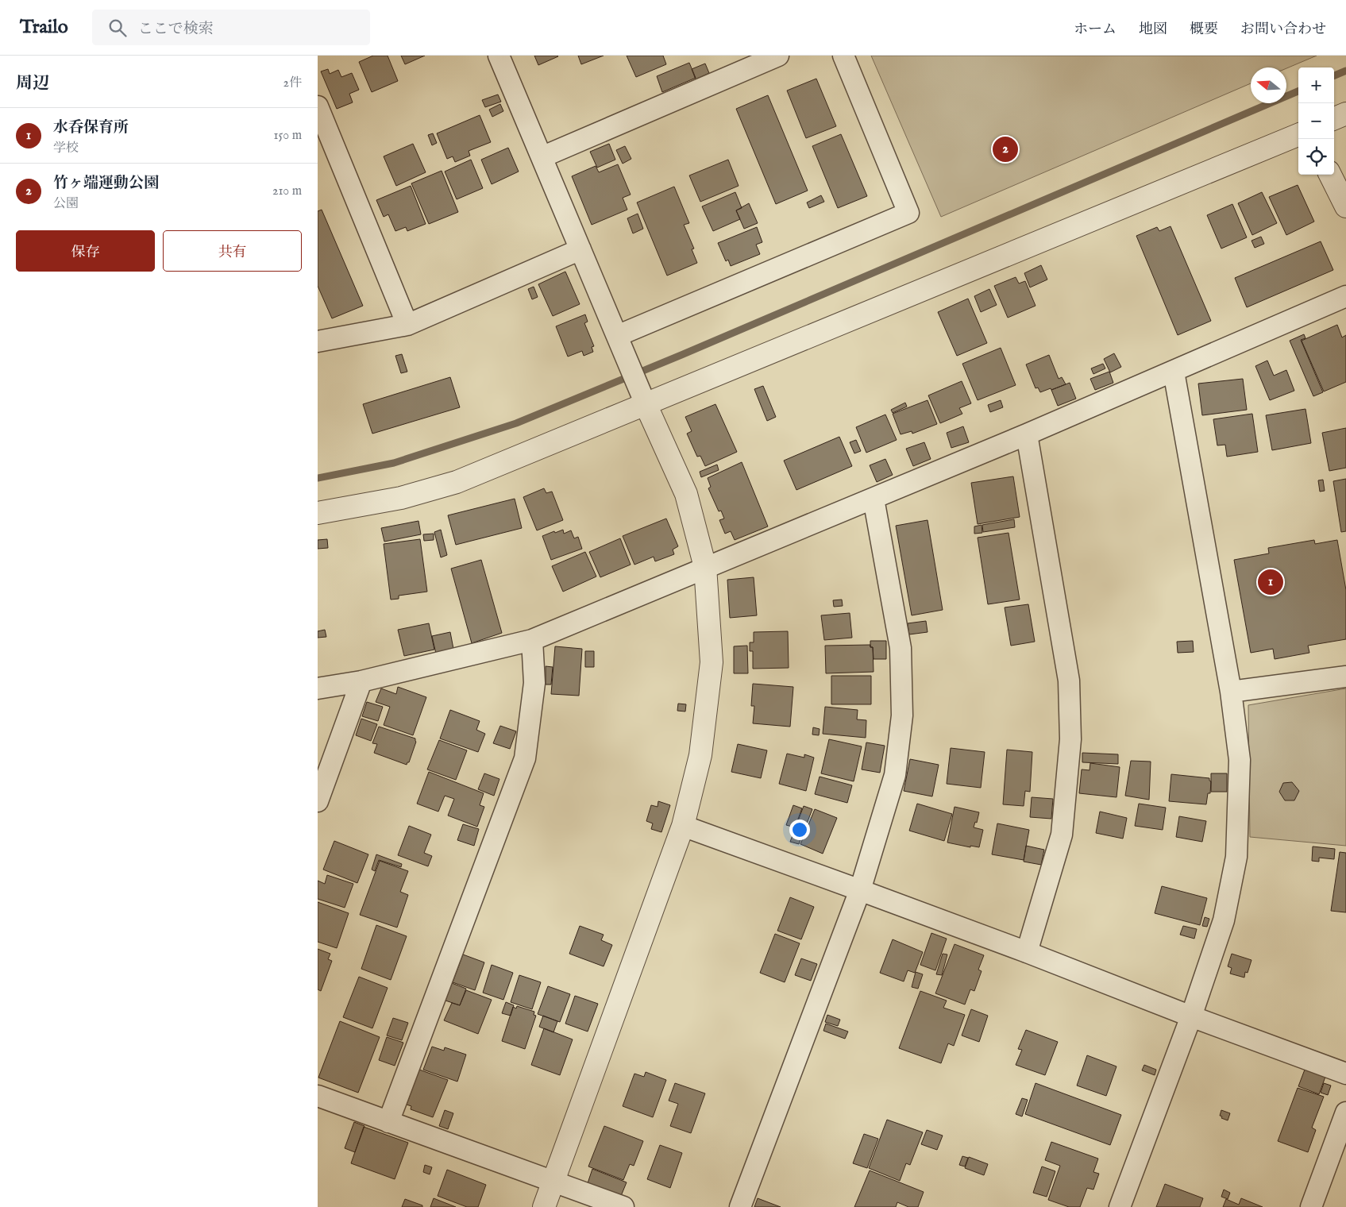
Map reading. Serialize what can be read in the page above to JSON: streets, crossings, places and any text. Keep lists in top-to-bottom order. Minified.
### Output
{"north":"left","page":{"header":"Trailo","search":"ここで検索","nav":["ホーム","地図","概要","お問い合わせ"],"heading":["周辺","2件"],"map_buttons":["+","−"],"list":[{"mark":"1","name":"水呑保育所","note":"学校","value":"150 m"},{"mark":"2","name":"竹ヶ端運動公園","note":"公園","value":"210 m"}],"pins":["2","1"],"buttons":["保存","共有"]}}
